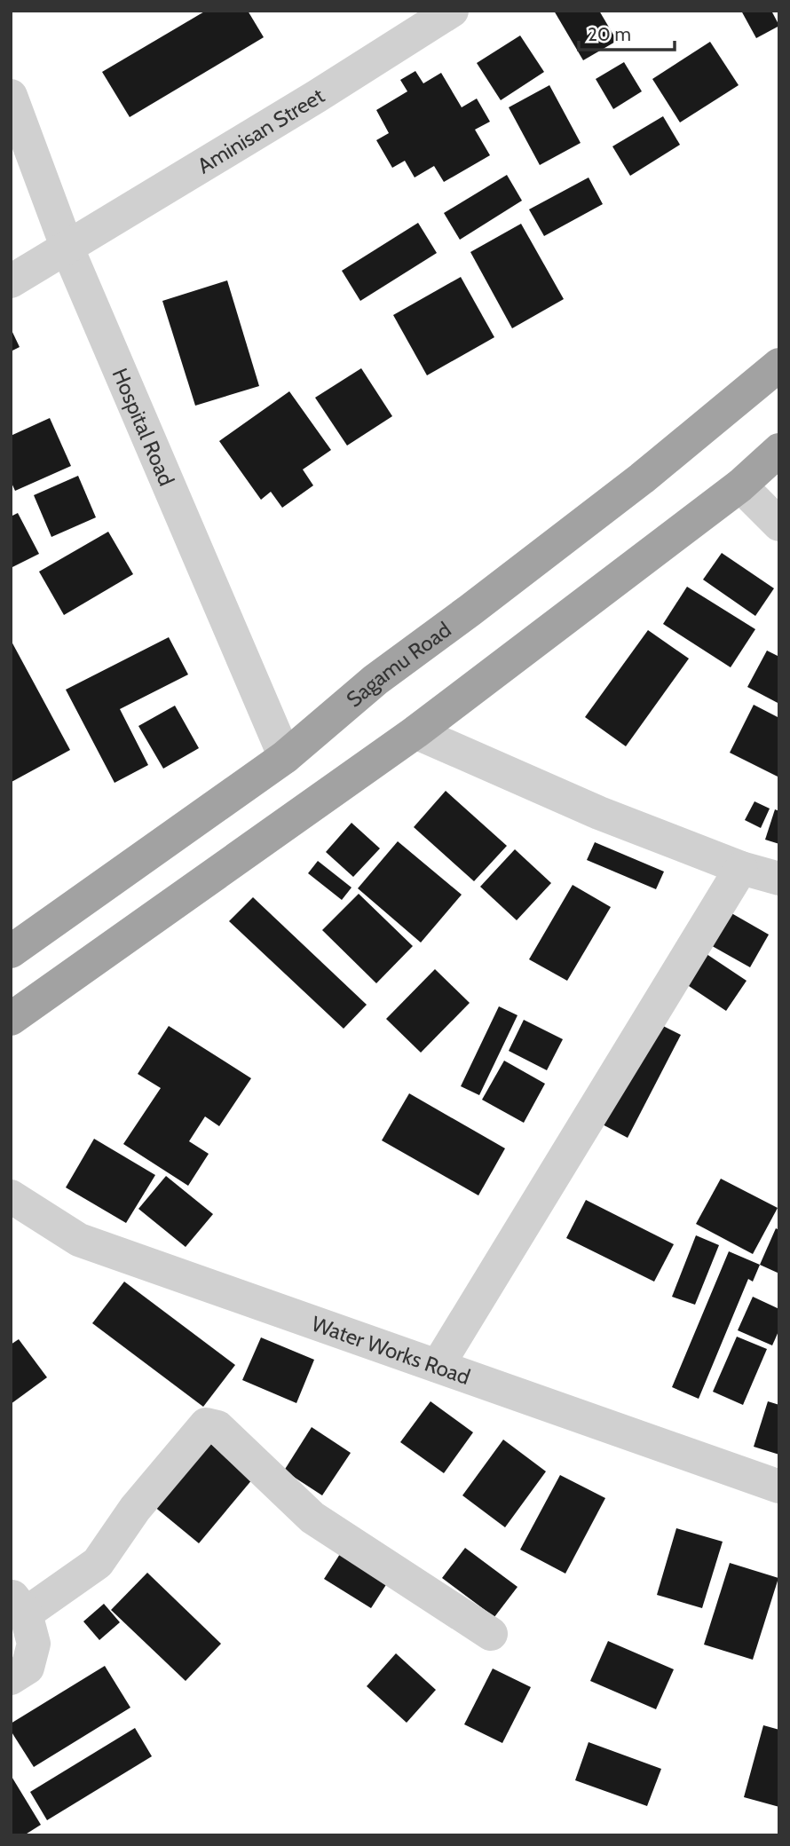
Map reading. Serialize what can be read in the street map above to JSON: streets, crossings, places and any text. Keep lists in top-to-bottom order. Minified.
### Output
{"streets":{"highway":["Sagamu Road"],"street":["Aminisan Street","Hospital Road","Water Works Road"]},"crossings":[["Aminisan Street","Hospital Road"],["Hospital Road","Sagamu Road"]],"scale_bar":"20 m"}
